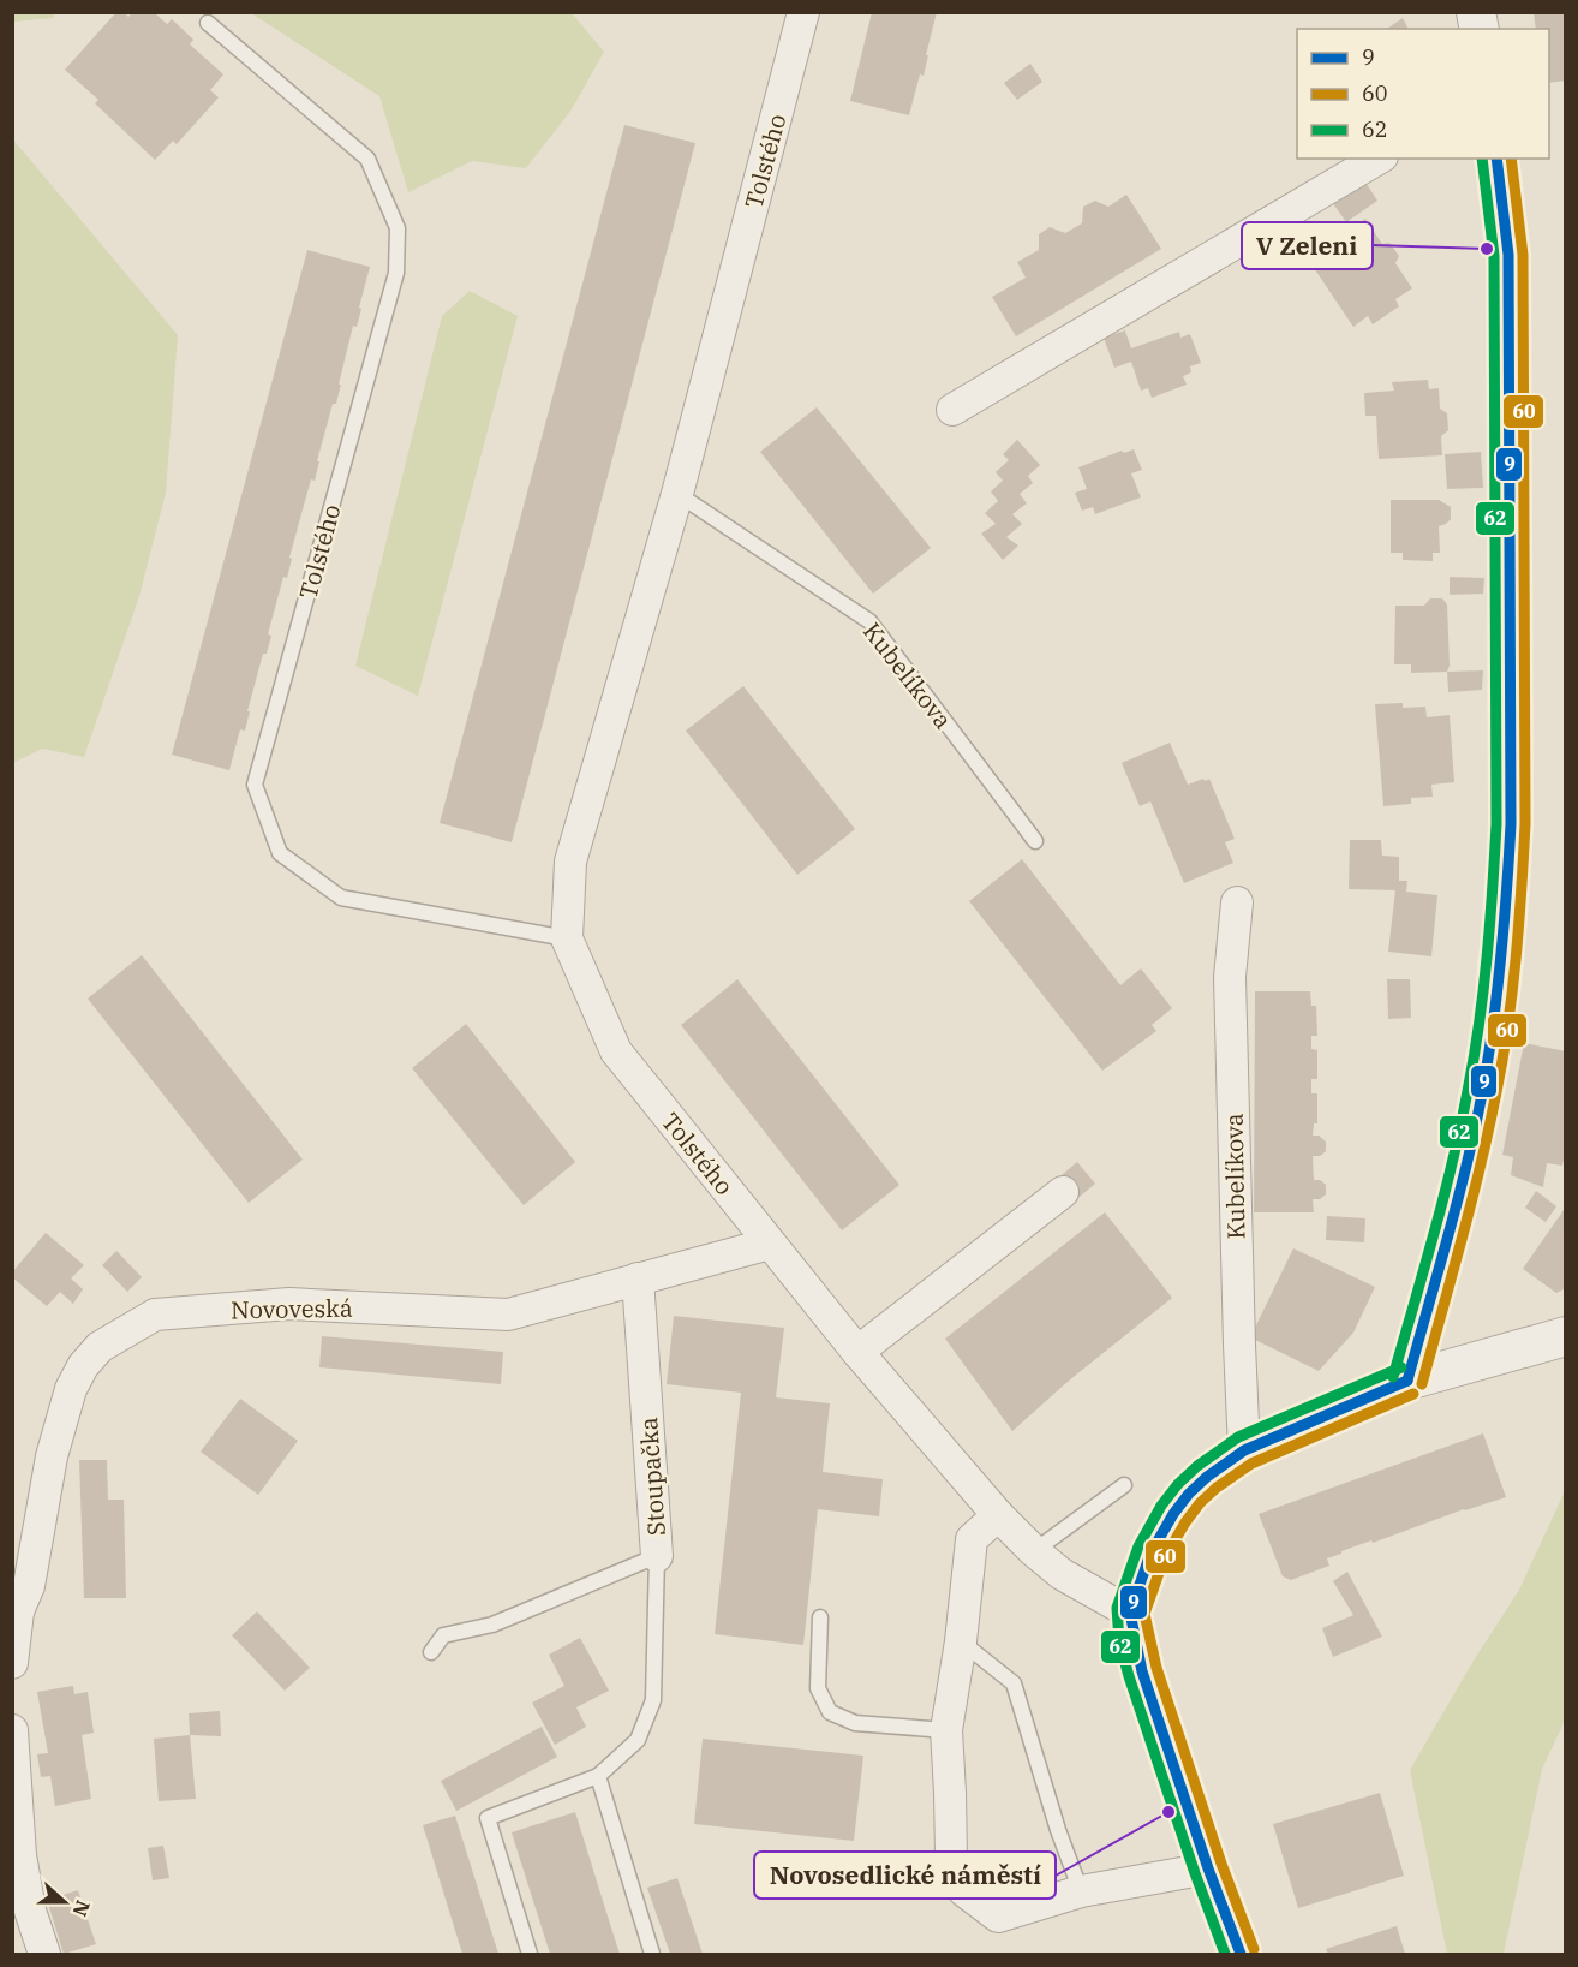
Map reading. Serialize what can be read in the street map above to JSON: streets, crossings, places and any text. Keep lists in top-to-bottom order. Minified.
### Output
{"streets":{"street":["Tolstého","Kubelíkova","Novoveská","Stoupačka"]},"crossings":[["Tolstého","Kubelíkova"],["Tolstého","Novoveská"],["Novoveská","Stoupačka"]],"places":["V Zeleni","Novosedlické náměstí"],"lines":["transit line 9","transit line 60","transit line 62"],"legend":["9","60","62"],"north":"right"}
